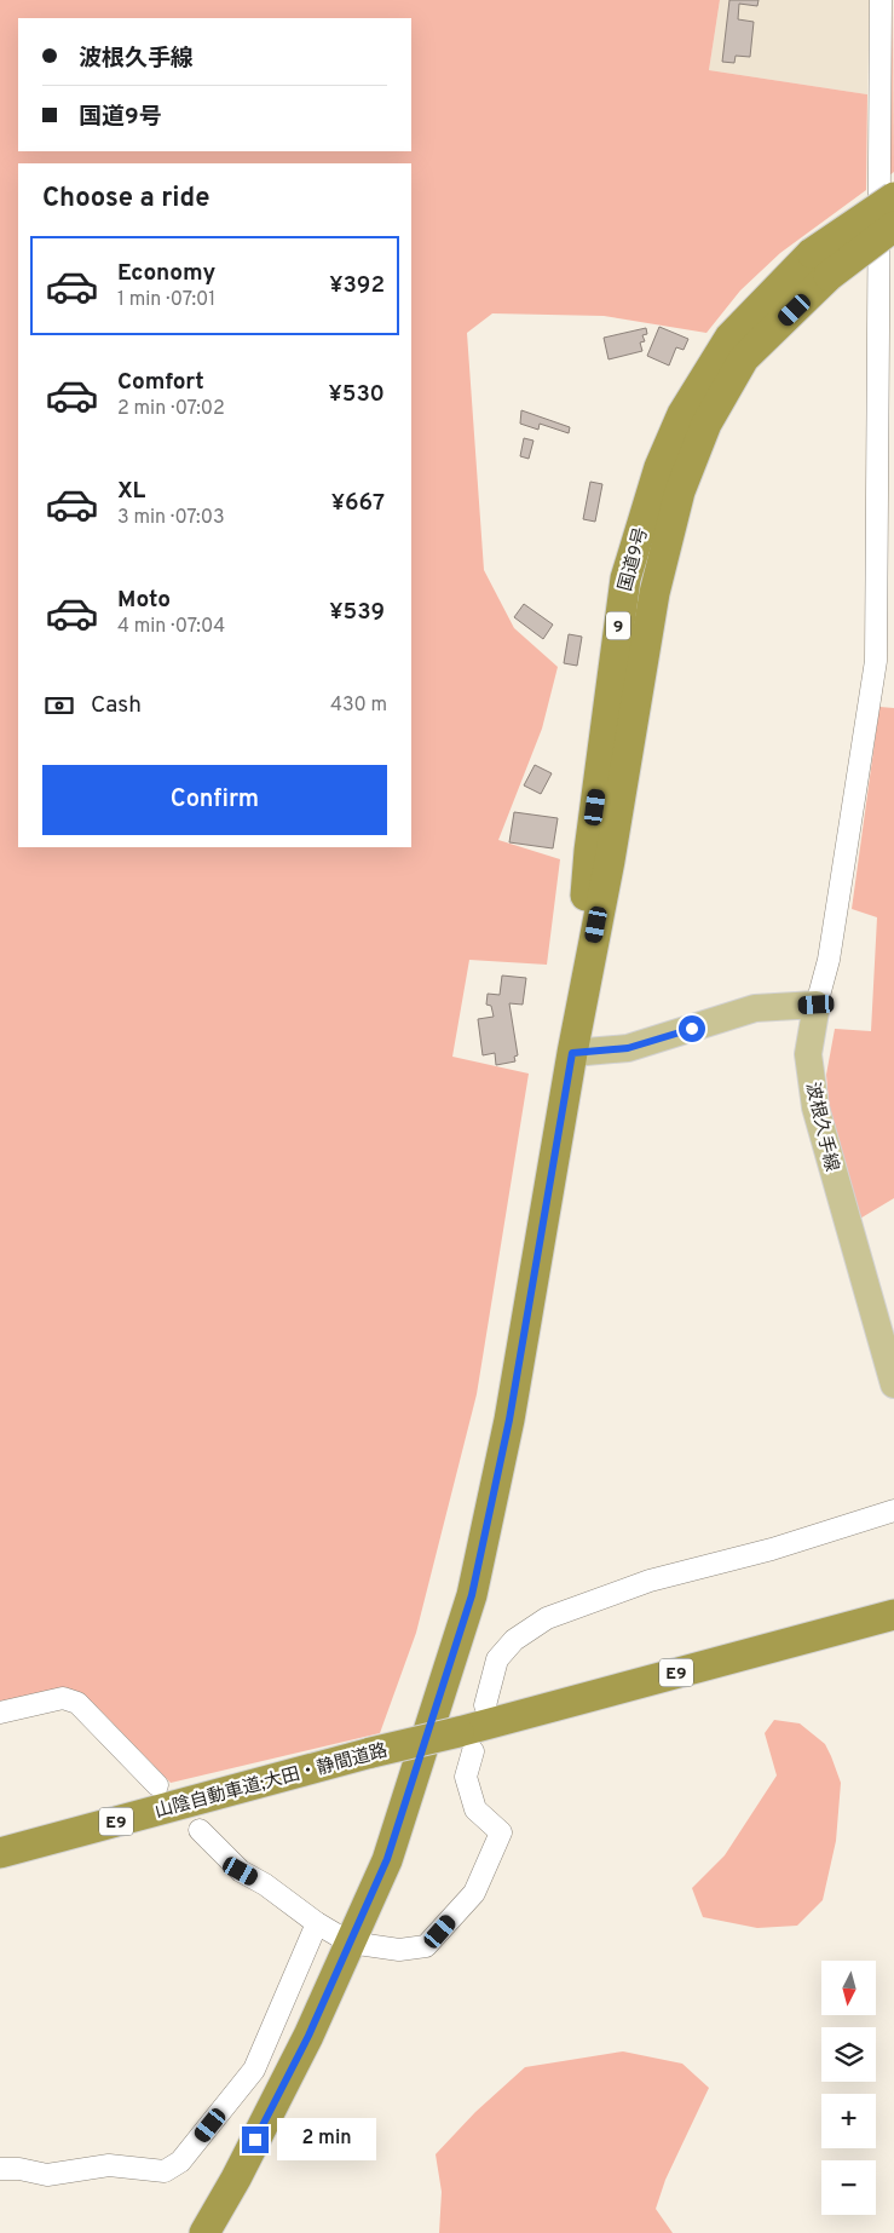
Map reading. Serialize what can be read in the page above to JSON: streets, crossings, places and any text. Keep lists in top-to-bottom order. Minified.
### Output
{"streets":{"highway":["国道9号","9","E9","山陰自動車道;大田・静間道路"],"main road":["波根久手線"]},"north":"bottom","page":{"banner":["波根久手線","国道9号"],"heading":"Choose a ride","list":[{"name":"Economy","note":"1 min · 07:01","value":"¥392"},{"name":"Comfort","note":"2 min · 07:02","value":"¥530"},{"name":"XL","note":"3 min · 07:03","value":"¥667"},{"name":"Moto","note":"4 min · 07:04","value":"¥539"}],"pay":["Cash","430 m"],"buttons":"Confirm","map_buttons":["+","−"],"bubble":"2 min"}}
